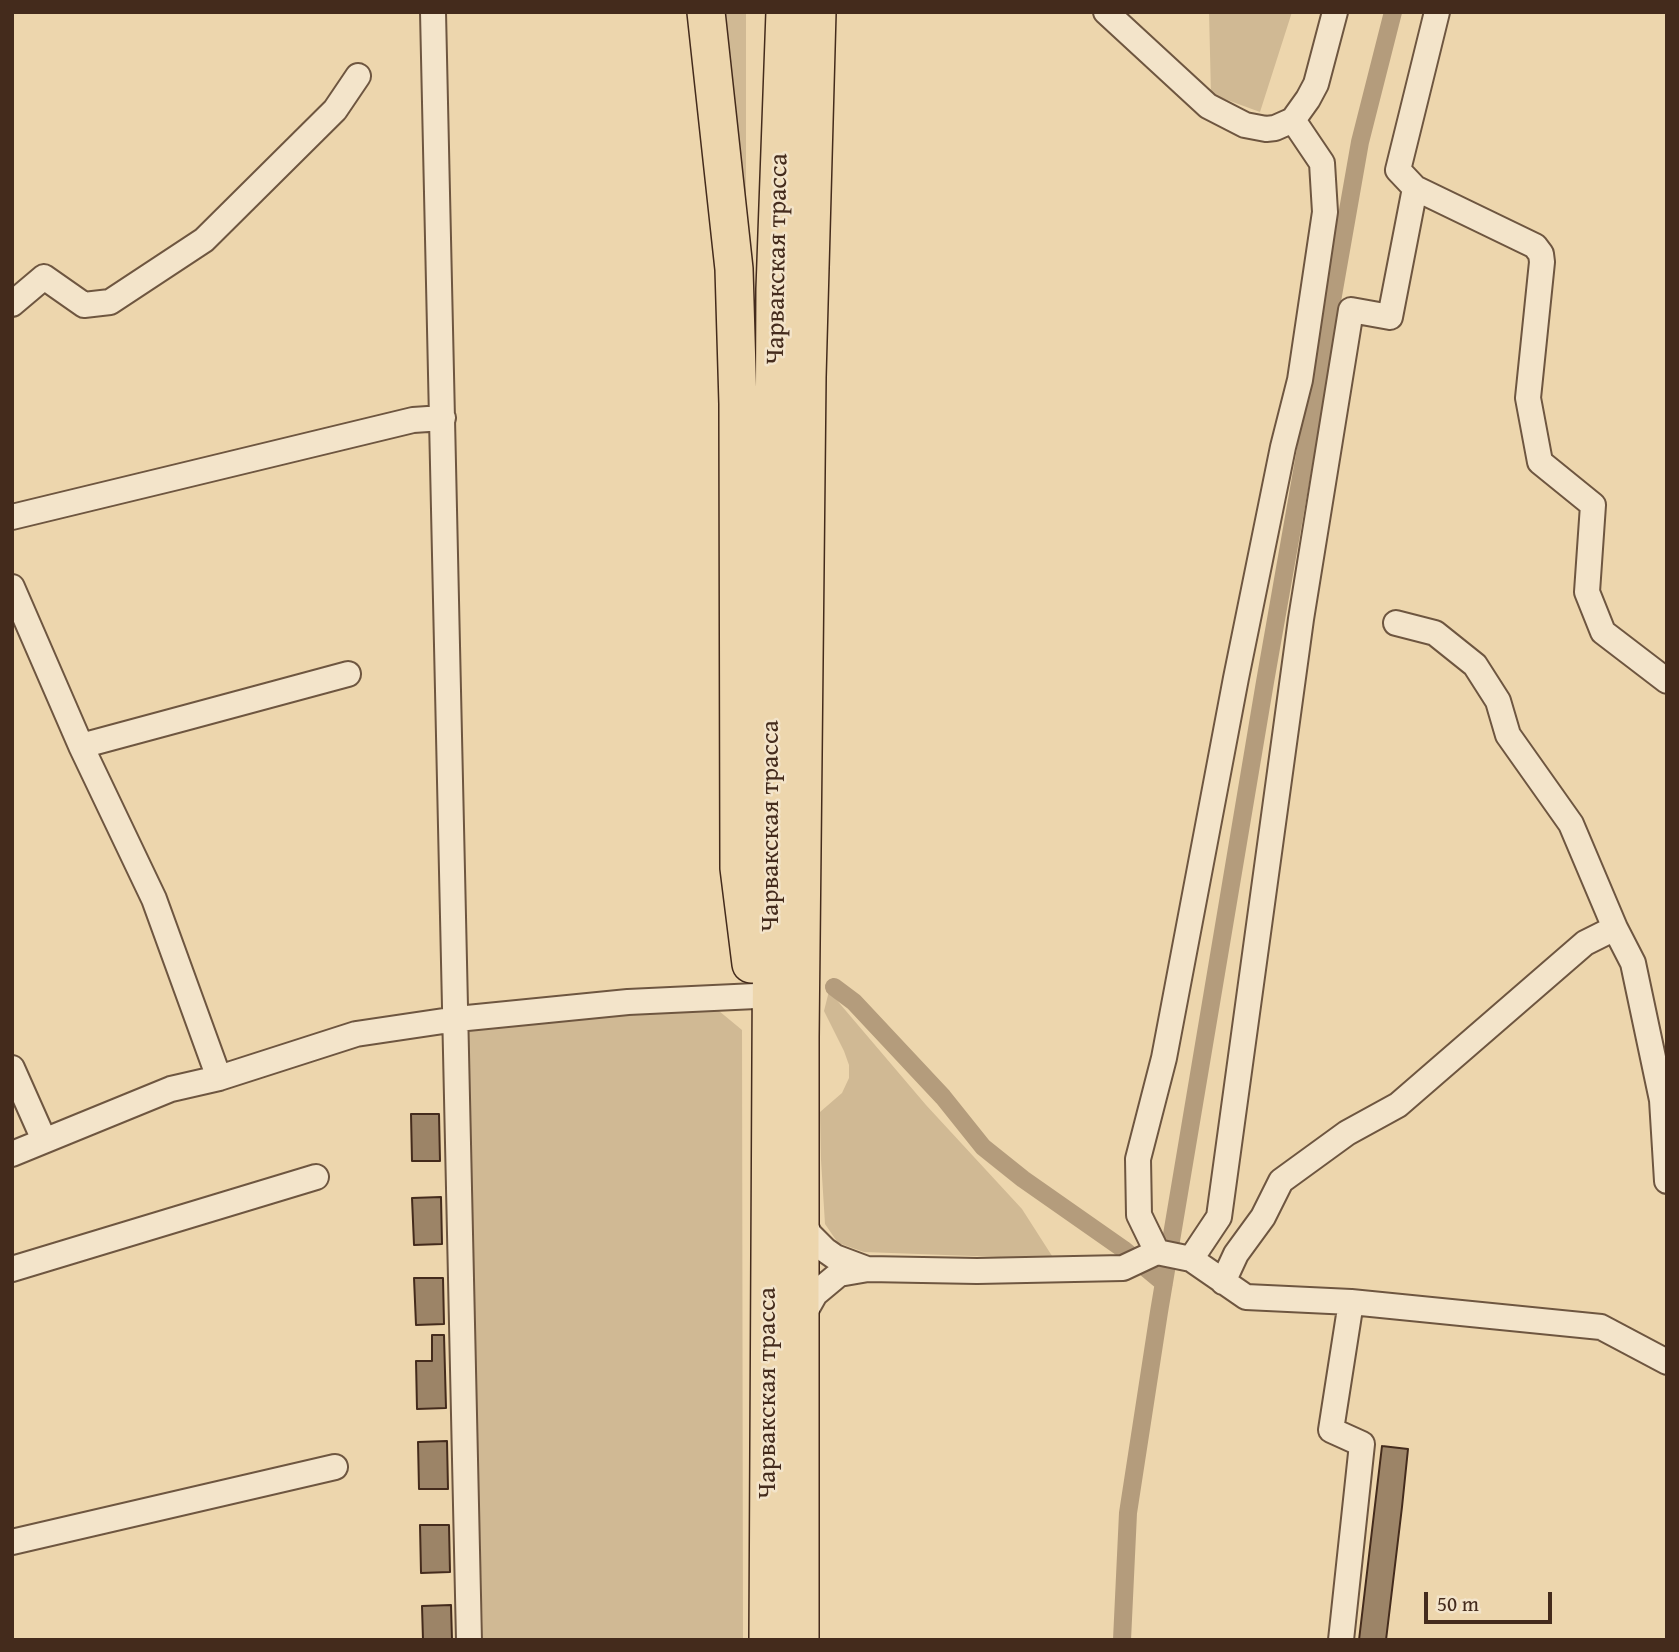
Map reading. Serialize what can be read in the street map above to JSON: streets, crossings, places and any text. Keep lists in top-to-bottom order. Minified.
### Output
{"streets":{"highway":["Чарвакская трасса"]},"scale_bar":"50 m"}
